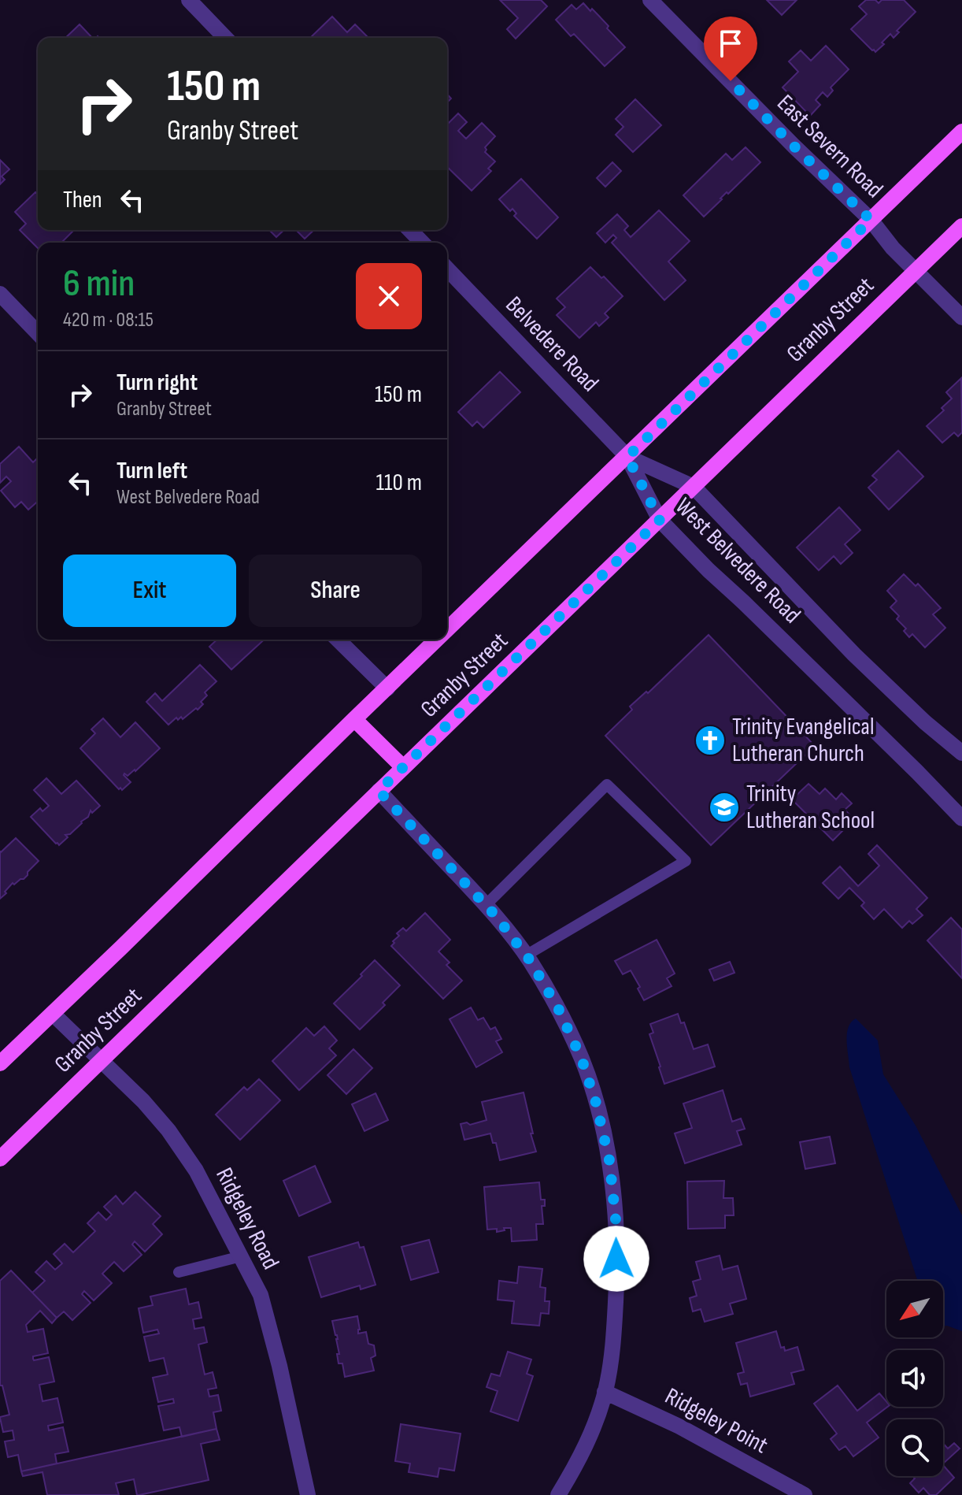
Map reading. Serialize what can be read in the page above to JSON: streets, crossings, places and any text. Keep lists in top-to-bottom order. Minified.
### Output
{"streets":{"main road":["Granby Street"],"street":["East Severn Road","Belvedere Road","West Belvedere Road","Ridgeley Road","Ridgeley Point"]},"crossings":[["East Severn Road","Granby Street"],["Granby Street","Belvedere Road"],["Granby Street","West Belvedere Road"],["Granby Street","Ridgeley Road"],["Belvedere Road","West Belvedere Road"]],"places":{"church":["Trinity Evangelical Lutheran Church"],"school or university":["Trinity Lutheran School"]},"north":"bottom left","page":{"turn":["150 m","Granby Street"],"then":"Then","heading":["6 min","420 m · 08:15"],"list":[{"name":"Turn right","note":"Granby Street","value":"150 m"},{"name":"Turn left","note":"West Belvedere Road","value":"110 m"}],"buttons":["Exit","Share"]}}
